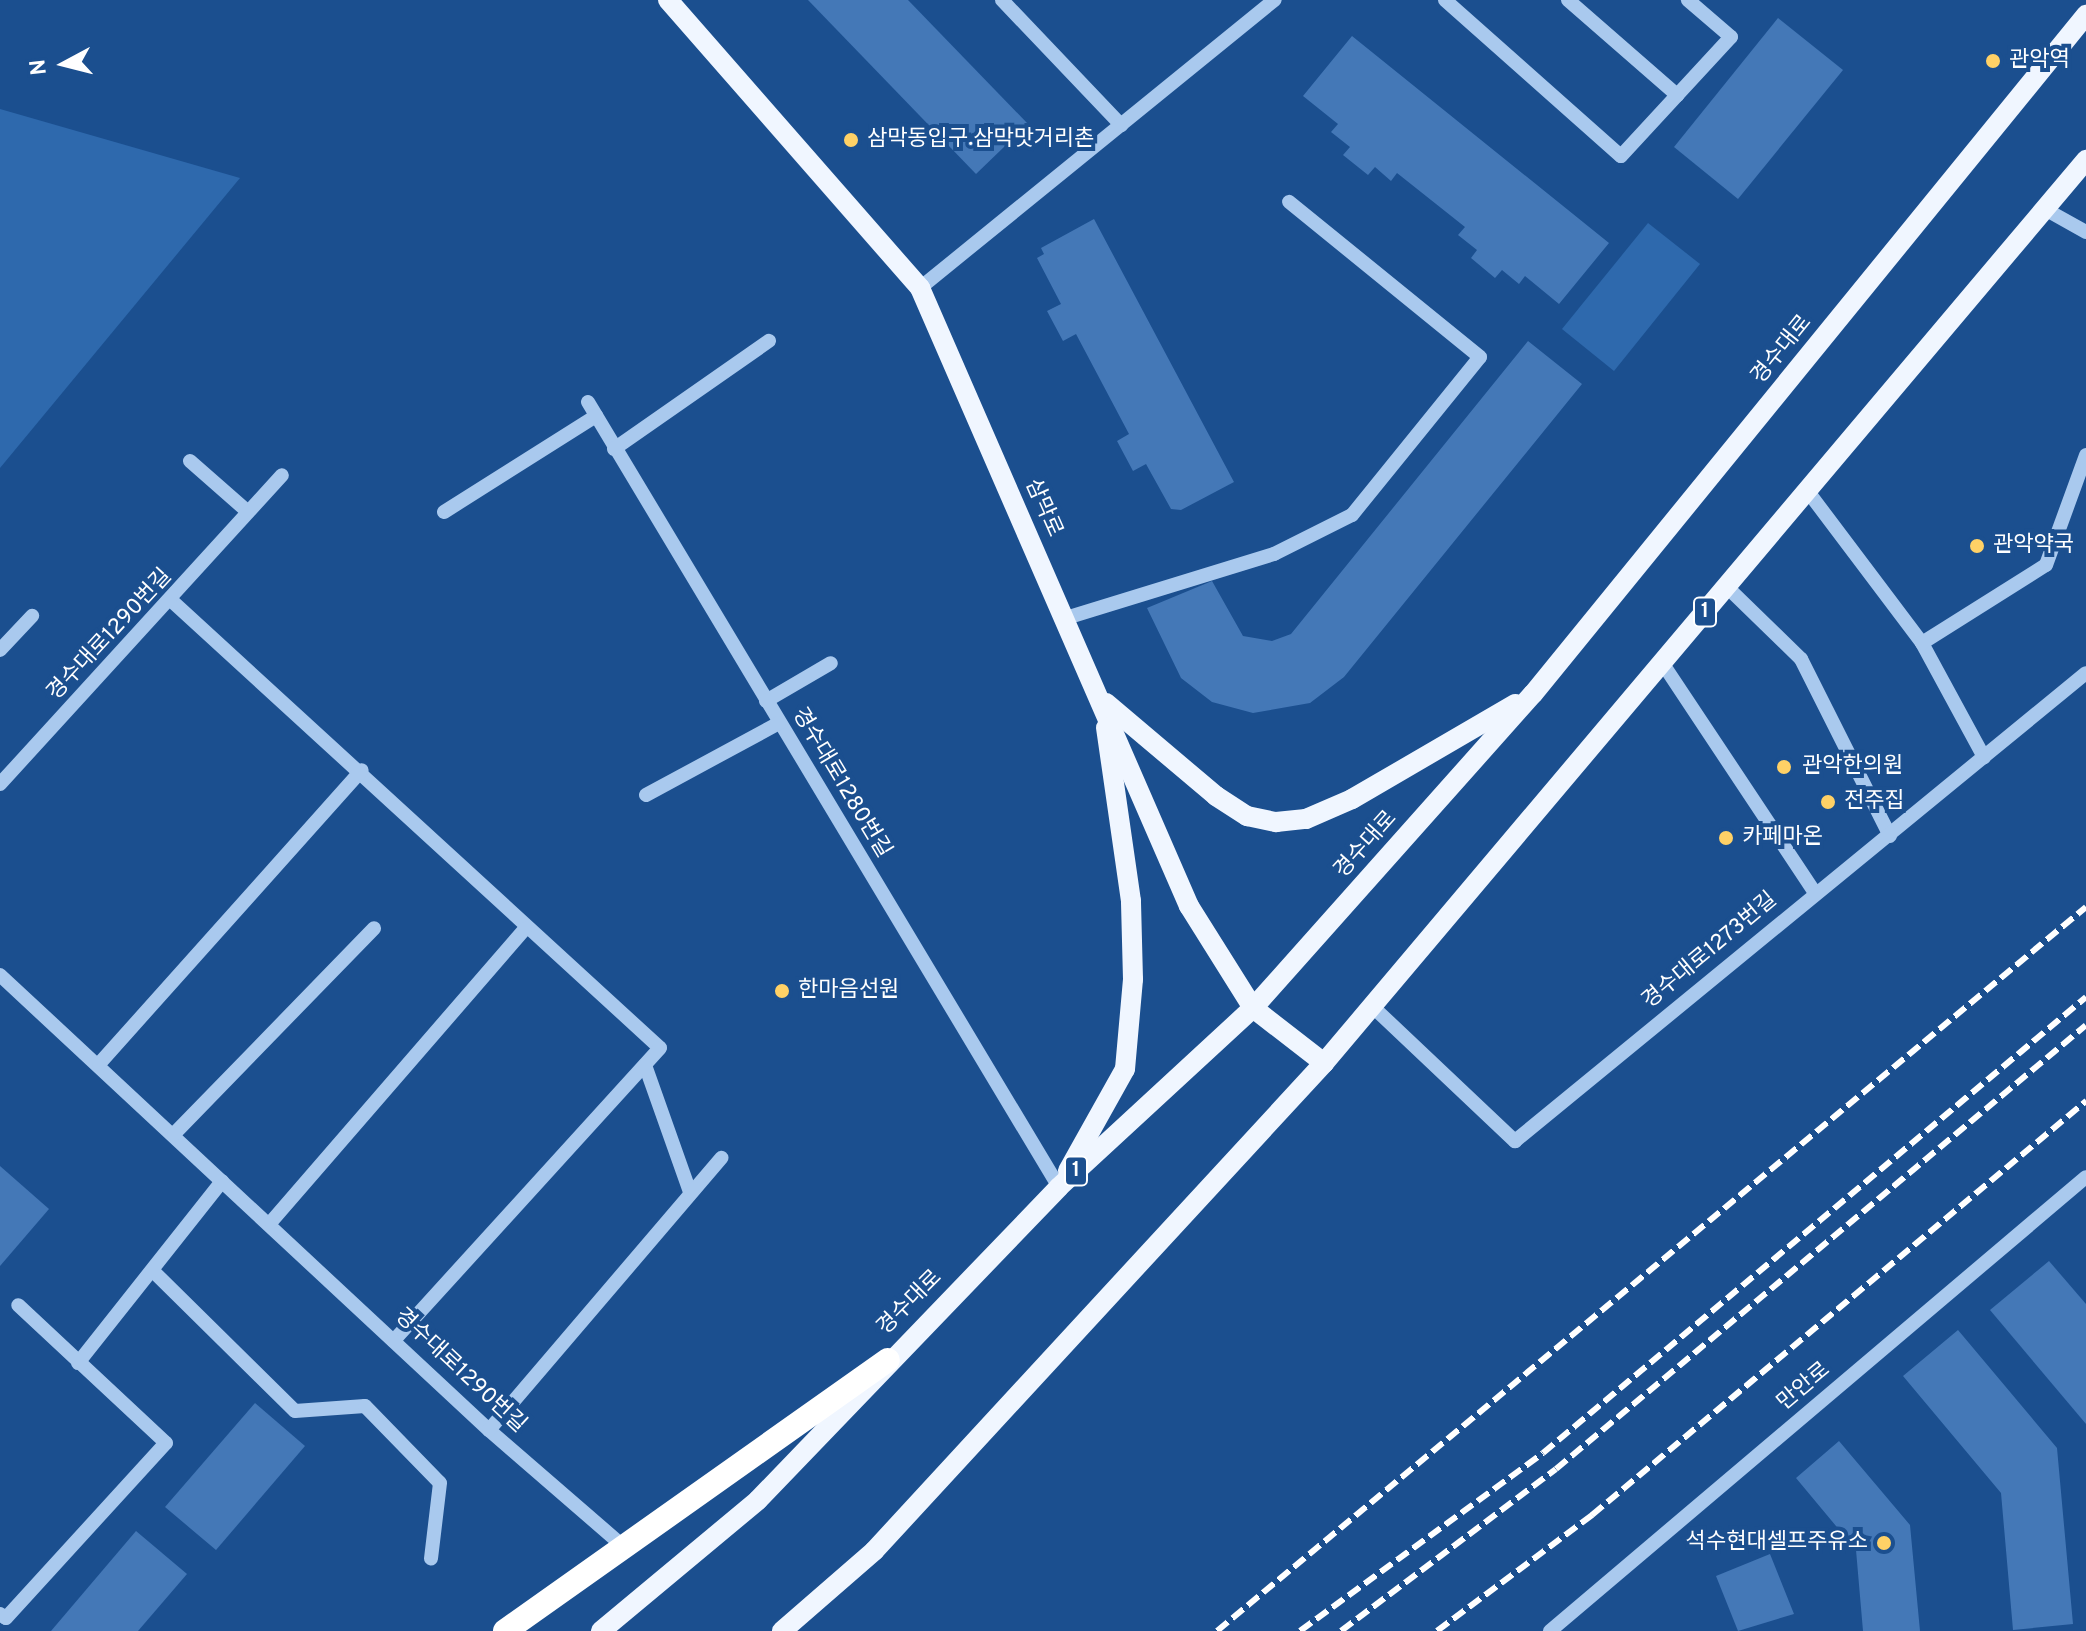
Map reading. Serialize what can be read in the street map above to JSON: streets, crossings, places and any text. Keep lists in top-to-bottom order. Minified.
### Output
{"streets":{"main road":["경수대로","삼막로","1"],"street":["경수대로1290번길","경수대로1280번길","경수대로1273번길","만안로"]},"crossings":[["경수대로","삼막로"],["경수대로","경수대로1280번길"],["삼막로","1"],["1","경수대로1273번길"]],"places":["관악역","삼막동입구.삼막맛거리촌","관악약국","관악한의원","전주집","카페마온","한마음선원","석수현대셀프주유소"],"north":"left"}
